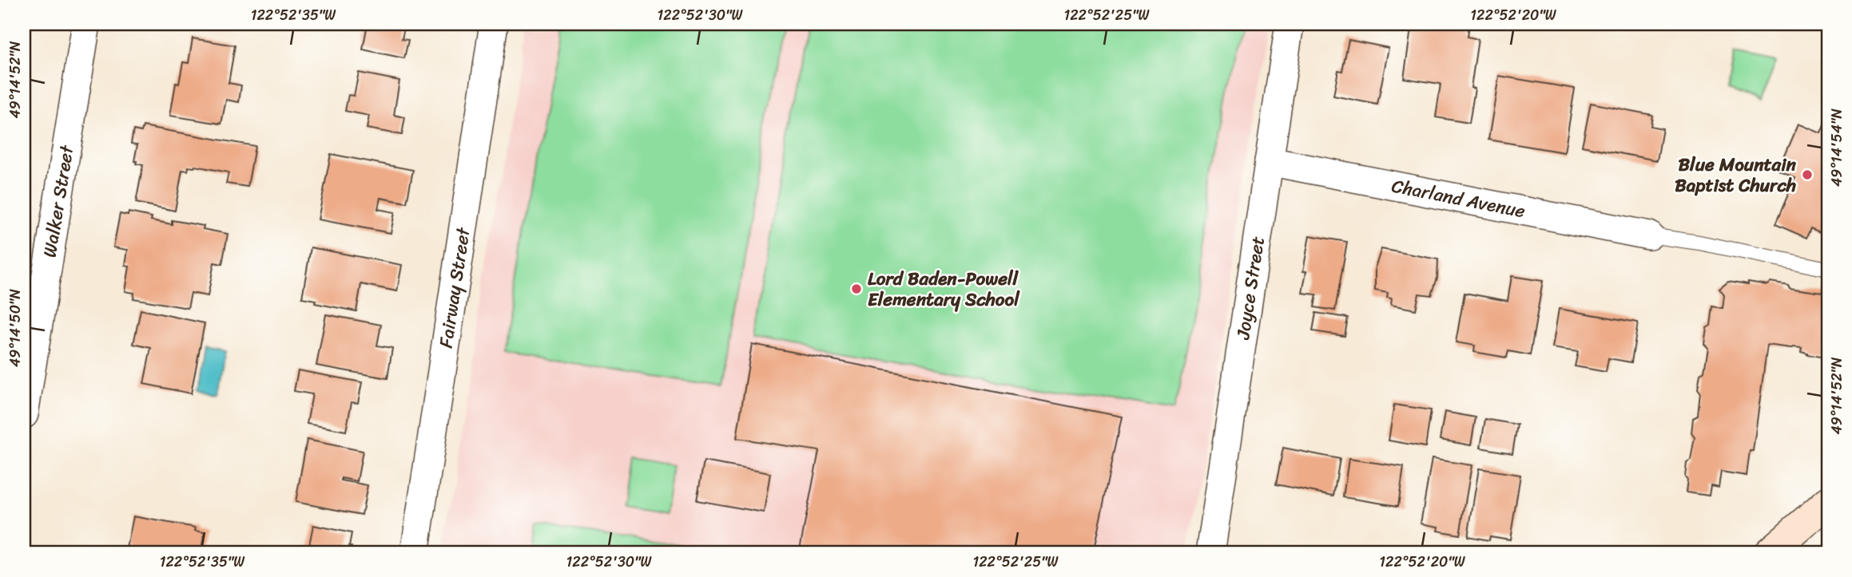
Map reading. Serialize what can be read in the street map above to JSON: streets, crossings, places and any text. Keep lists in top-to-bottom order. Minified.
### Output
{"streets":{"street":["Charland Avenue","Walker Street","Joyce Street","Fairway Street"]},"crossings":[["Charland Avenue","Joyce Street"]],"places":["Blue Mountain Baptist Church","Lord Baden-Powell Elementary School"],"coordinates":["122°52'35\"W","122°52'30\"W","122°52'25\"W","122°52'20\"W","49°14'52\"N","49°14'54\"N","49°14'50\"N"]}
